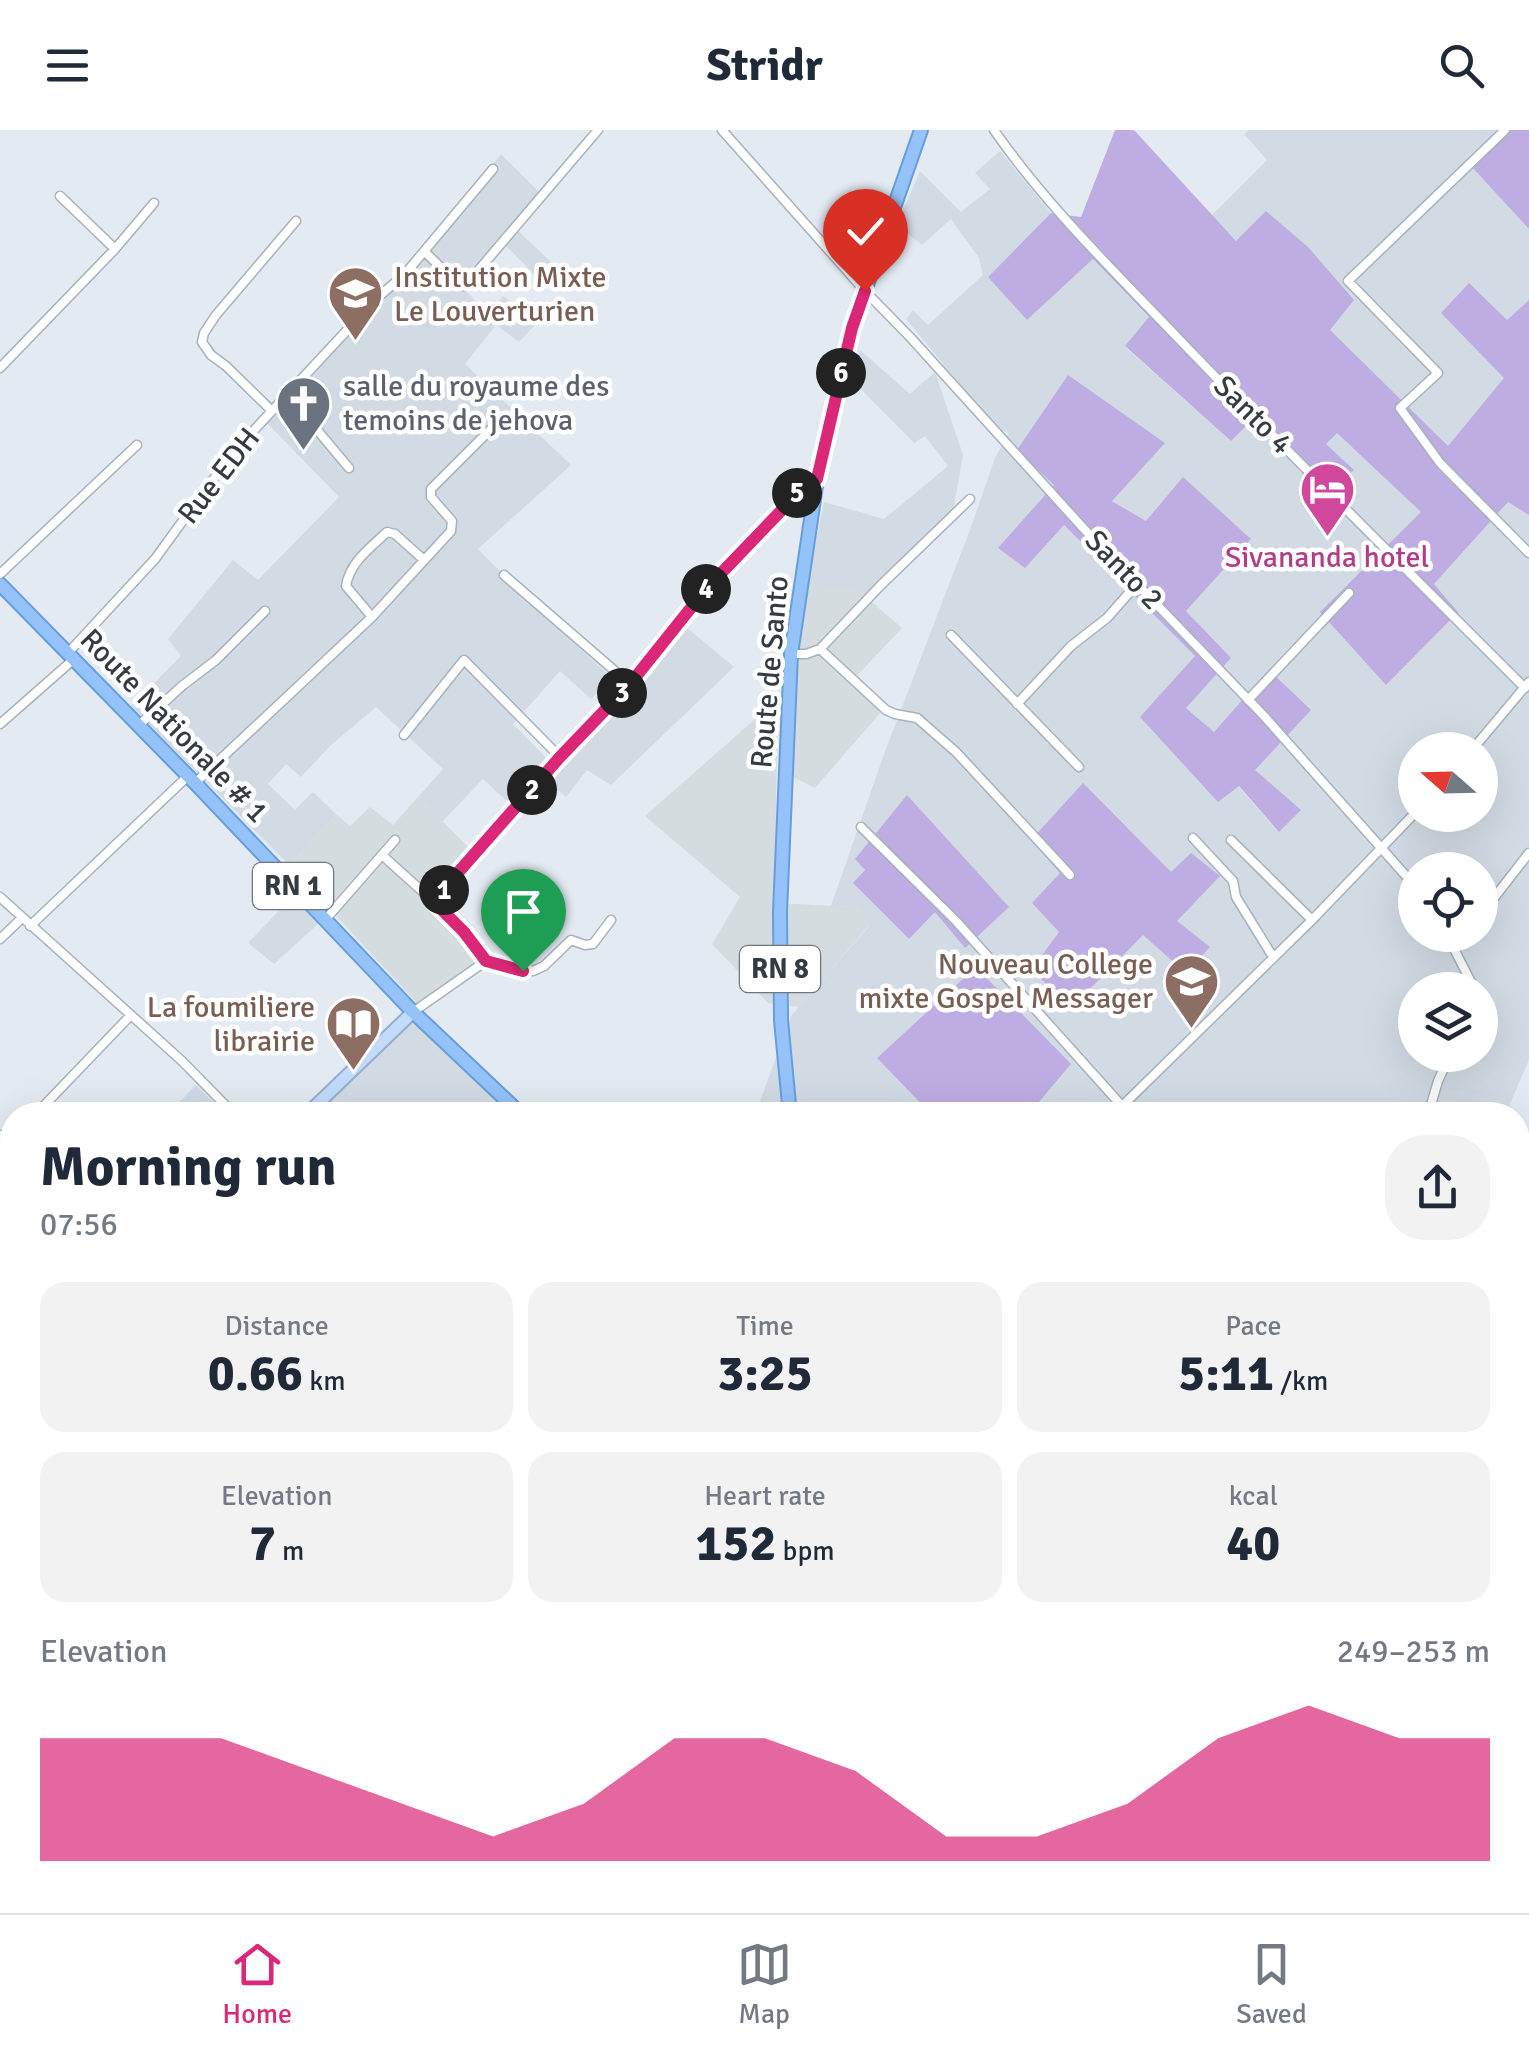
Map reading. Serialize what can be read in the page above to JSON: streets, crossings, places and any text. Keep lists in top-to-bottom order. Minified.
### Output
{"streets":{"main road":["Route de Santo","Route Nationale # 1","RN 1","RN 8"],"street":["Santo 4","Rue EDH","Santo 2"]},"crossings":[["Rue EDH","Route Nationale # 1"],["Santo 2","Route de Santo"]],"places":{"school or university":["Institution Mixte Le Louverturien","Nouveau College mixte Gospel Messager"],"church":["salle du royaume des temoins de jehova"],"hotel":["Sivananda hotel"],"library":["La foumiliere librairie"]},"north":"left","page":{"header":"Stridr","pins":["6","5","4","3","2","1"],"heading":["Morning run","07:56"],"stats":[["Distance","0.66 km"],["Time","3:25"],["Pace","5:11 /km"],["Elevation","7 m"],["Heart rate","152 bpm"],["kcal","40"]],"chart":["Elevation","249–253 m"],"tabs":["Home","Map","Saved"]}}
